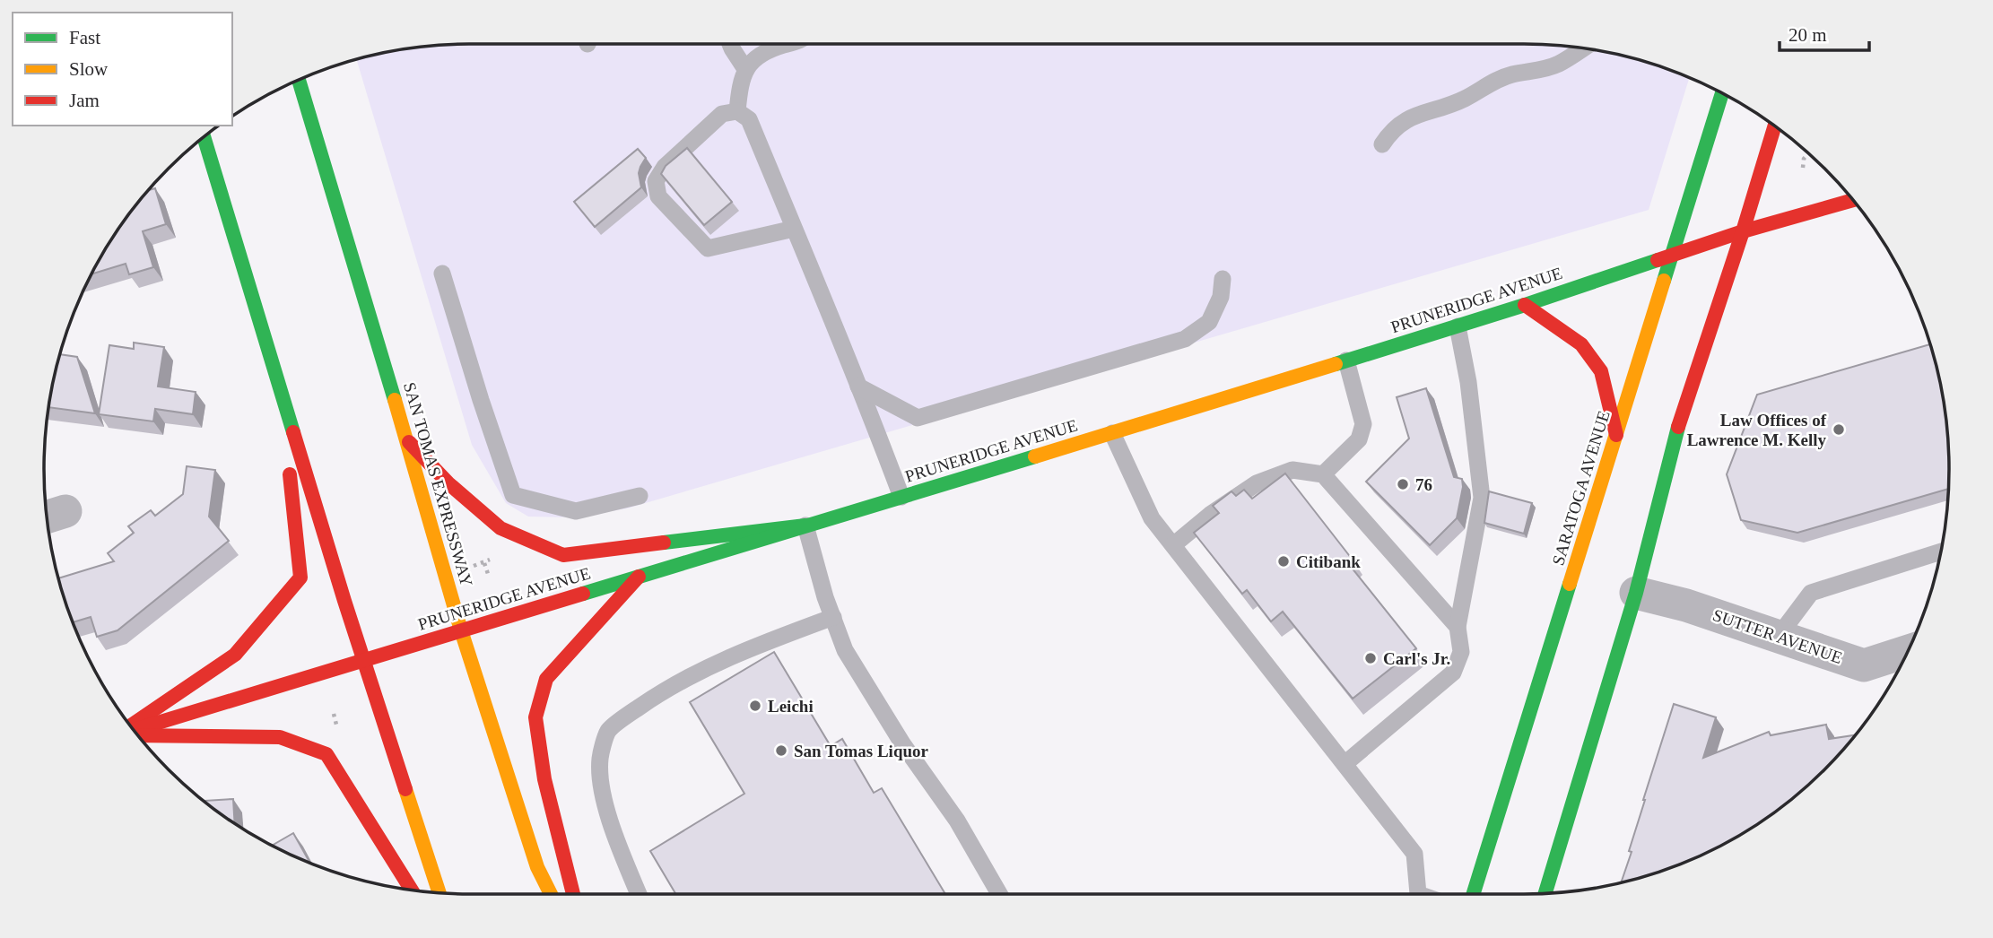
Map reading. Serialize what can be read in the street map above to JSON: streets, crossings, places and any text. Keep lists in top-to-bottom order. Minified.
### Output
{"streets":{"main road":["PRUNERIDGE AVENUE","SAN TOMAS EXPRESSWAY","SARATOGA AVENUE"],"street":["SUTTER AVENUE"]},"crossings":[["PRUNERIDGE AVENUE","SAN TOMAS EXPRESSWAY"],["PRUNERIDGE AVENUE","SARATOGA AVENUE"]],"places":["Law Offices of Lawrence M. Kelly","76","Citibank","Carl's Jr.","Leichi","San Tomas Liquor"],"legend":["Fast","Slow","Jam"],"scale_bar":"20 m"}
